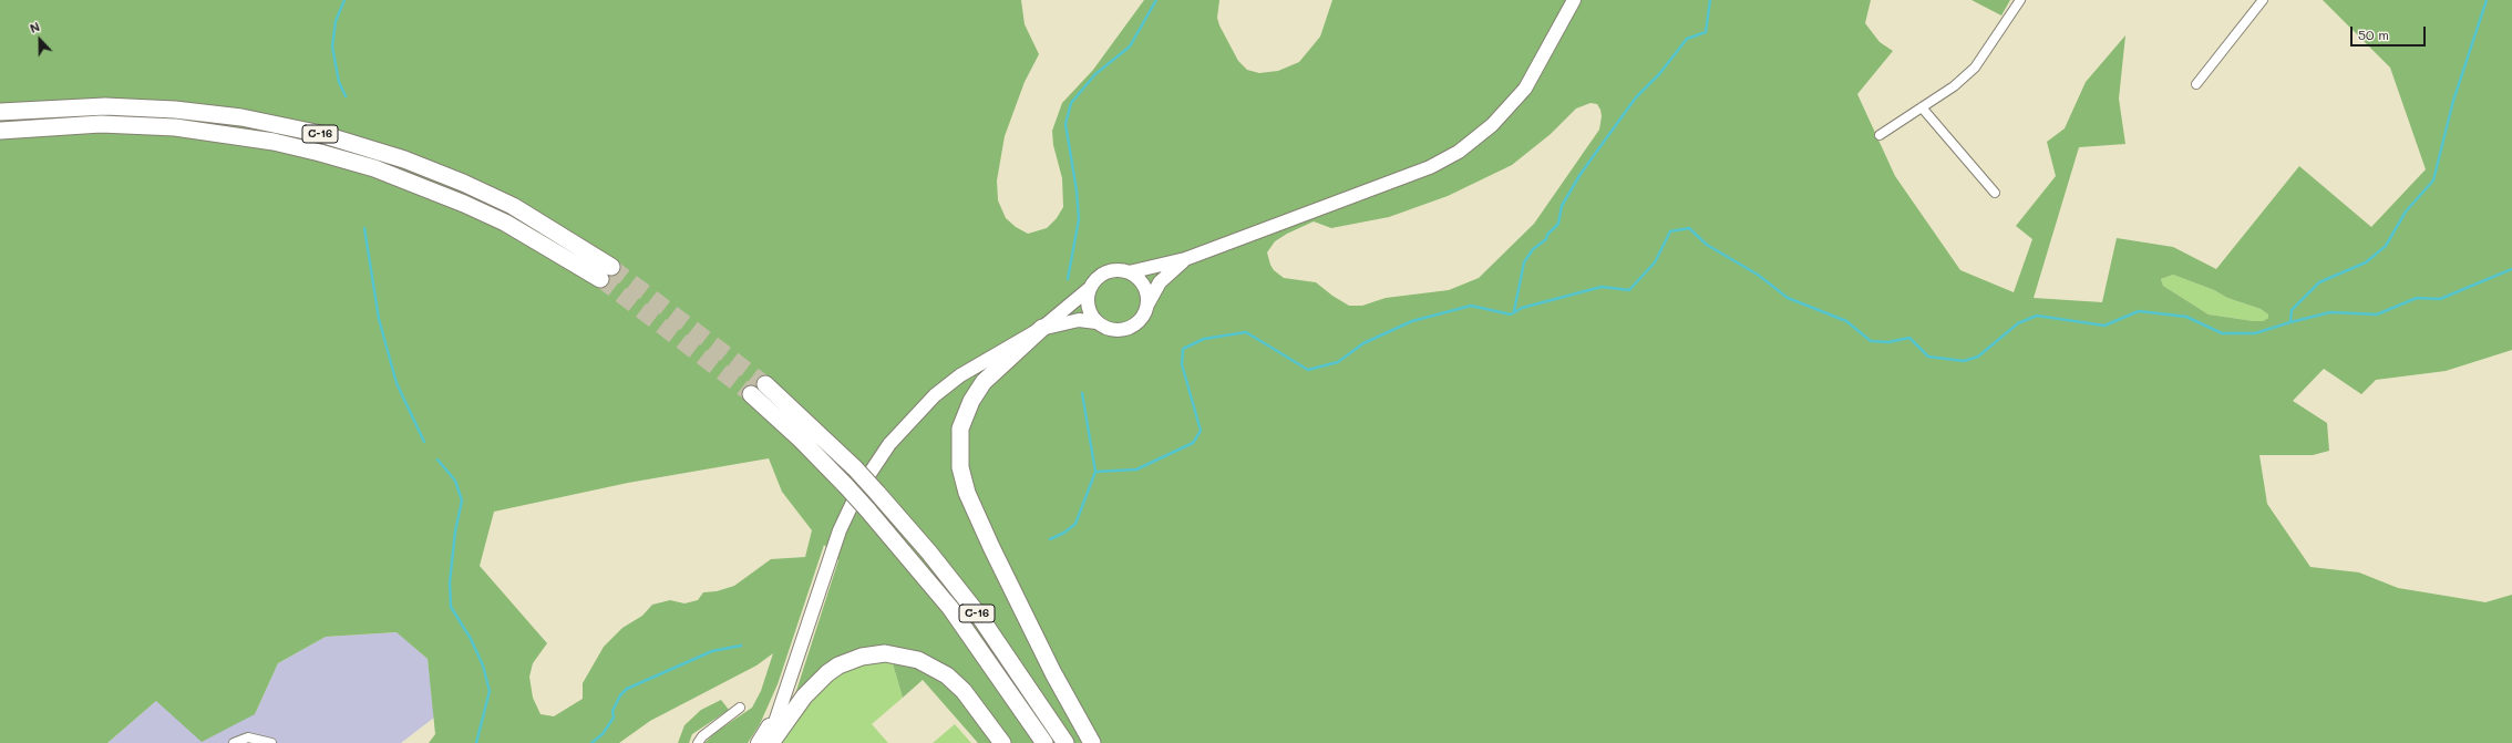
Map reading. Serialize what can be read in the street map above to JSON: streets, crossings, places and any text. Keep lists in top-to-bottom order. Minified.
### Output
{"streets":{"highway":["C-16"]},"scale_bar":"50 m","north":"top"}
